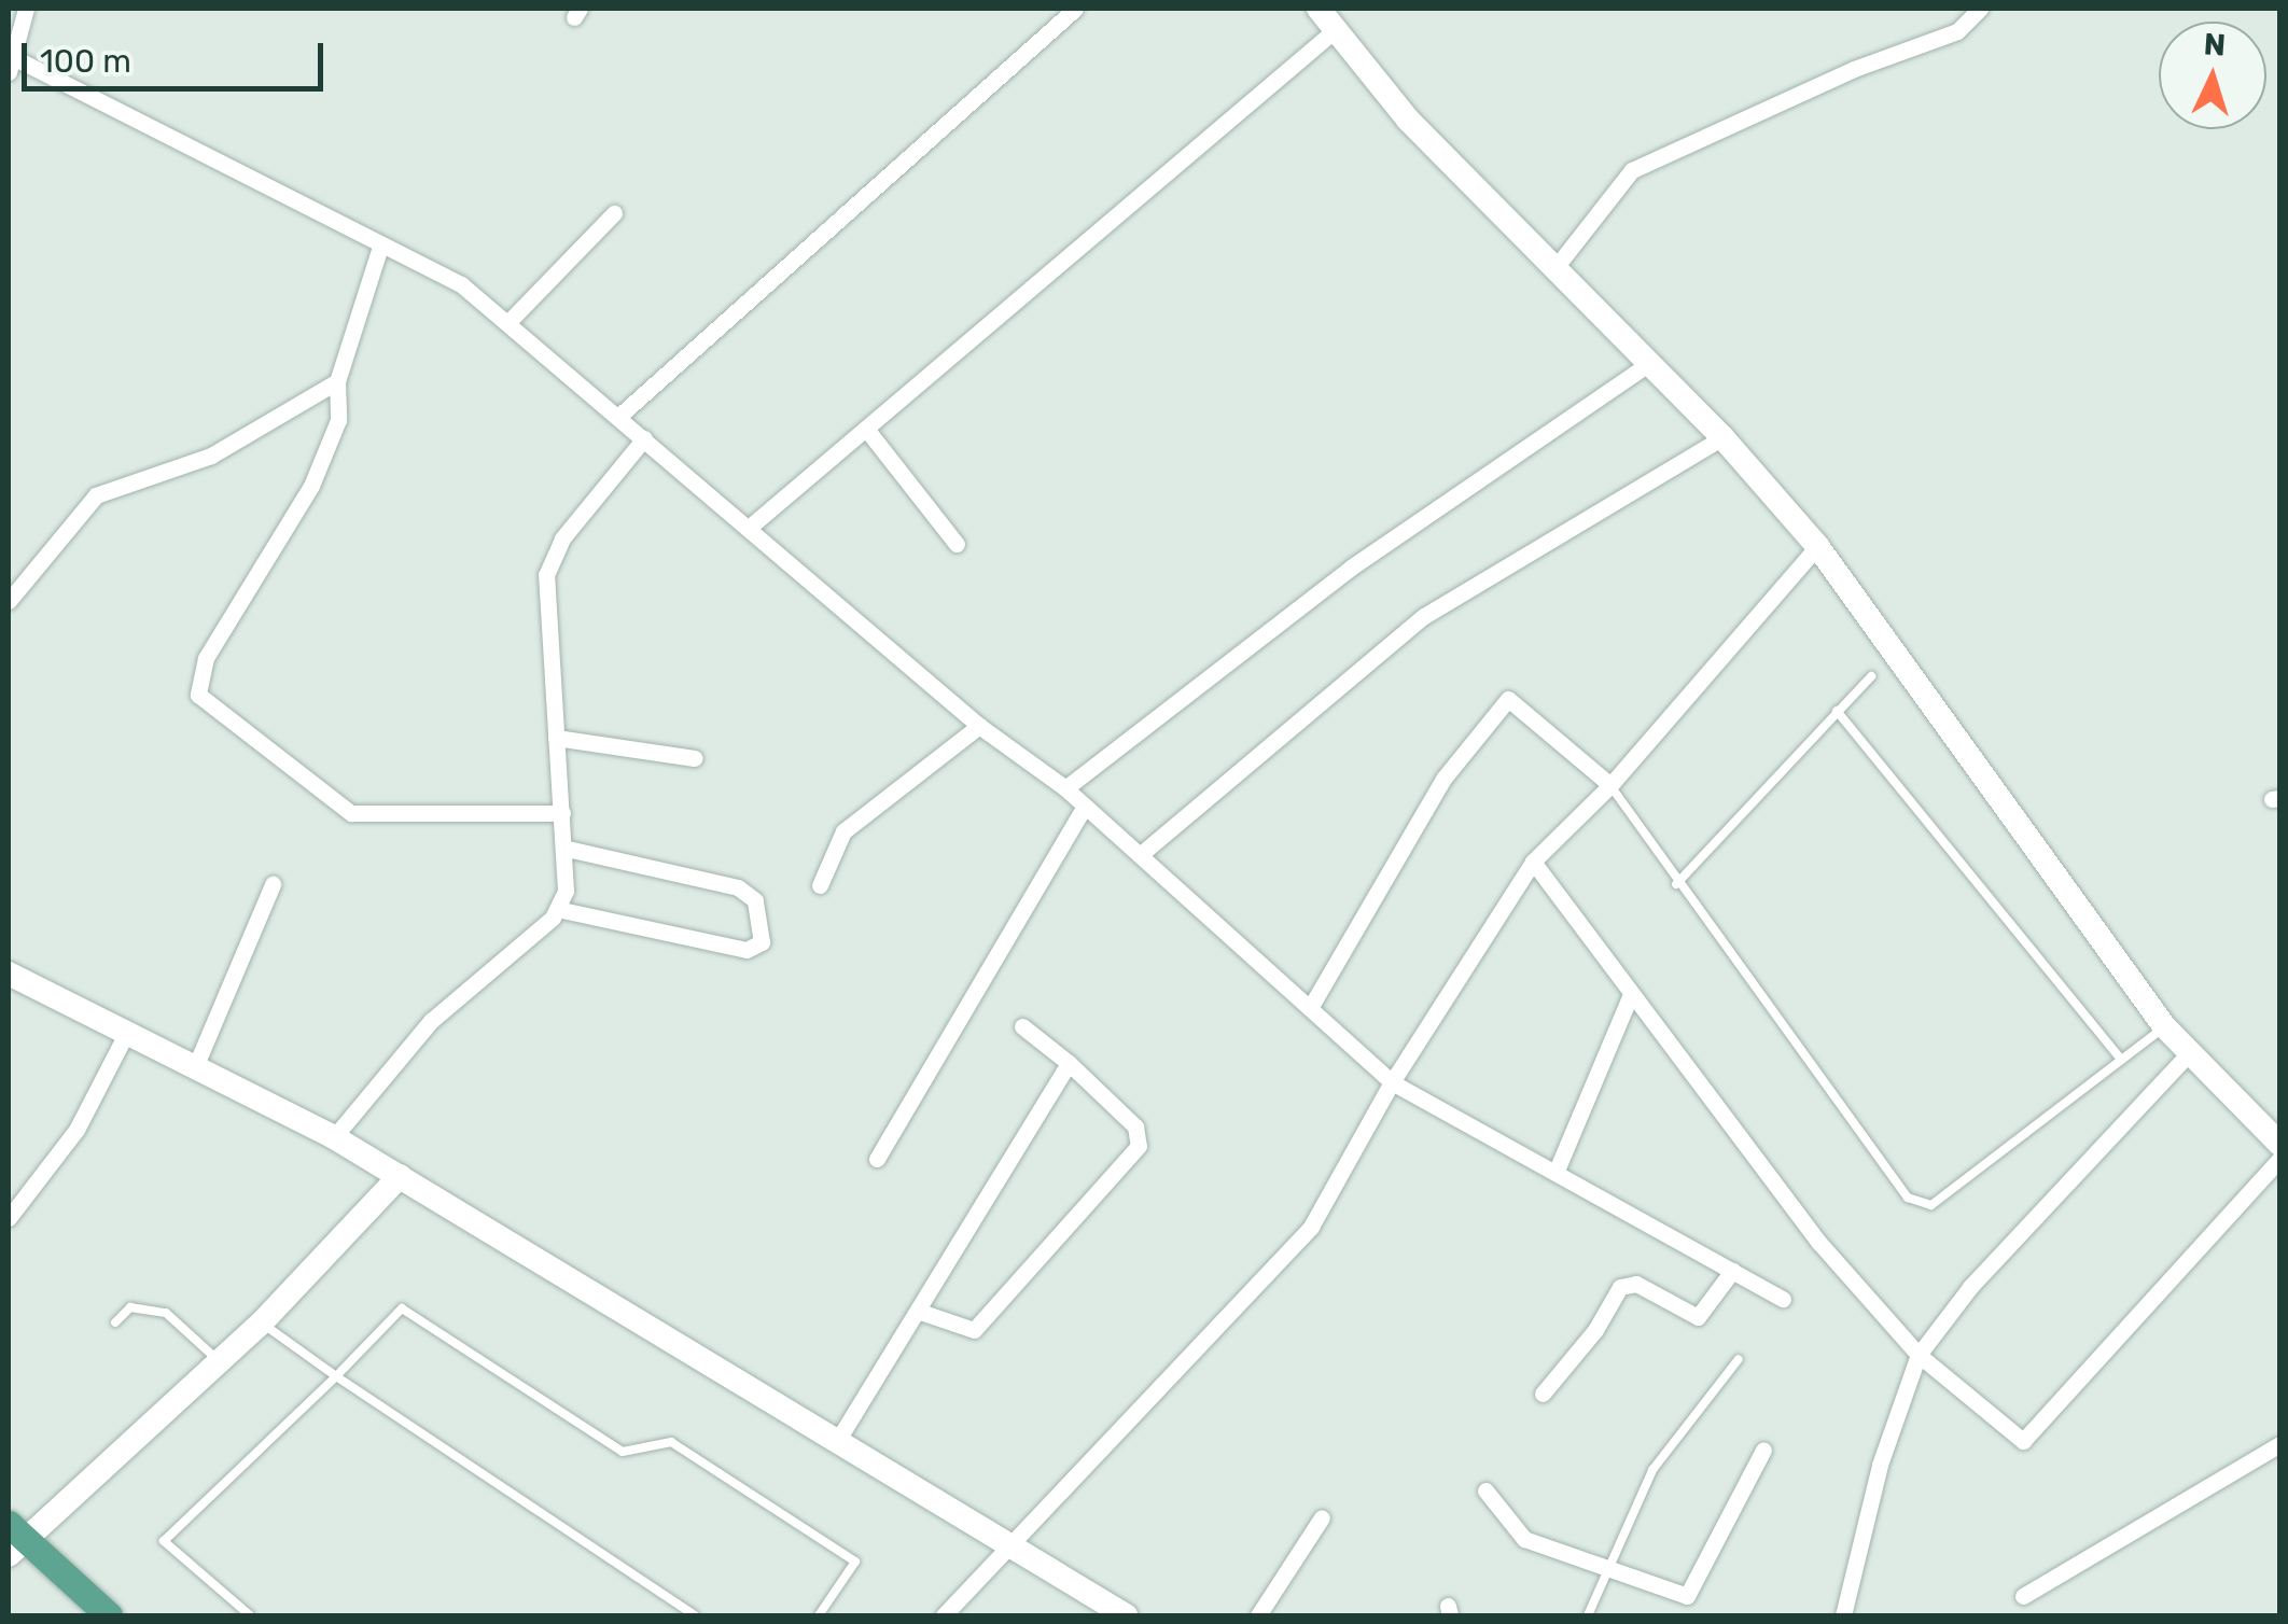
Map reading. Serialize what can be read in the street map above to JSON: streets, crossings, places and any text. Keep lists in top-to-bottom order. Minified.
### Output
{"scale_bar":"100 m","north":"top"}
